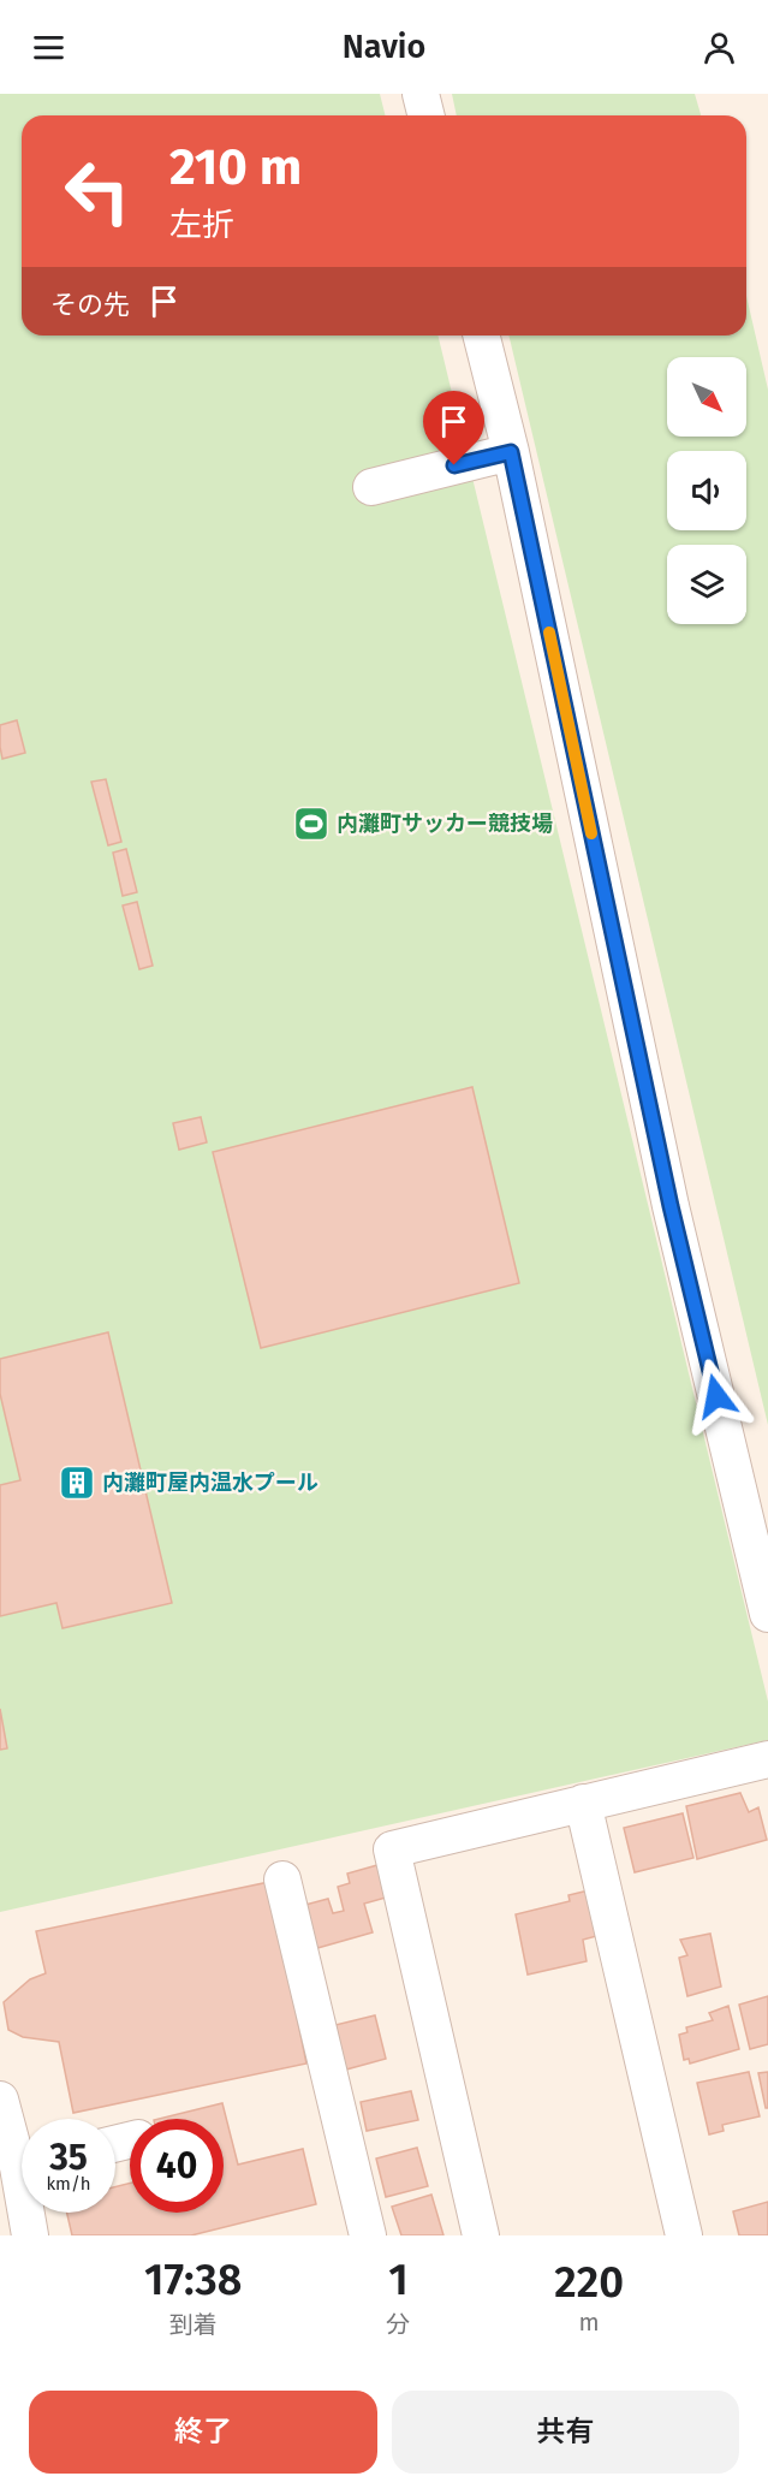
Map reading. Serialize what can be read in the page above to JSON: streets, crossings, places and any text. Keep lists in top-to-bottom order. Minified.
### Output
{"places":{"sports":["内灘町サッカー競技場"],"building":["内灘町屋内温水プール"]},"north":"bottom right","page":{"header":"Navio","turn":["210 m","左折"],"then":"その先","speed":"35 km/h","limit":"40","eta":["17:38","到着","1","分","220","m"],"buttons":["終了","共有"]}}
